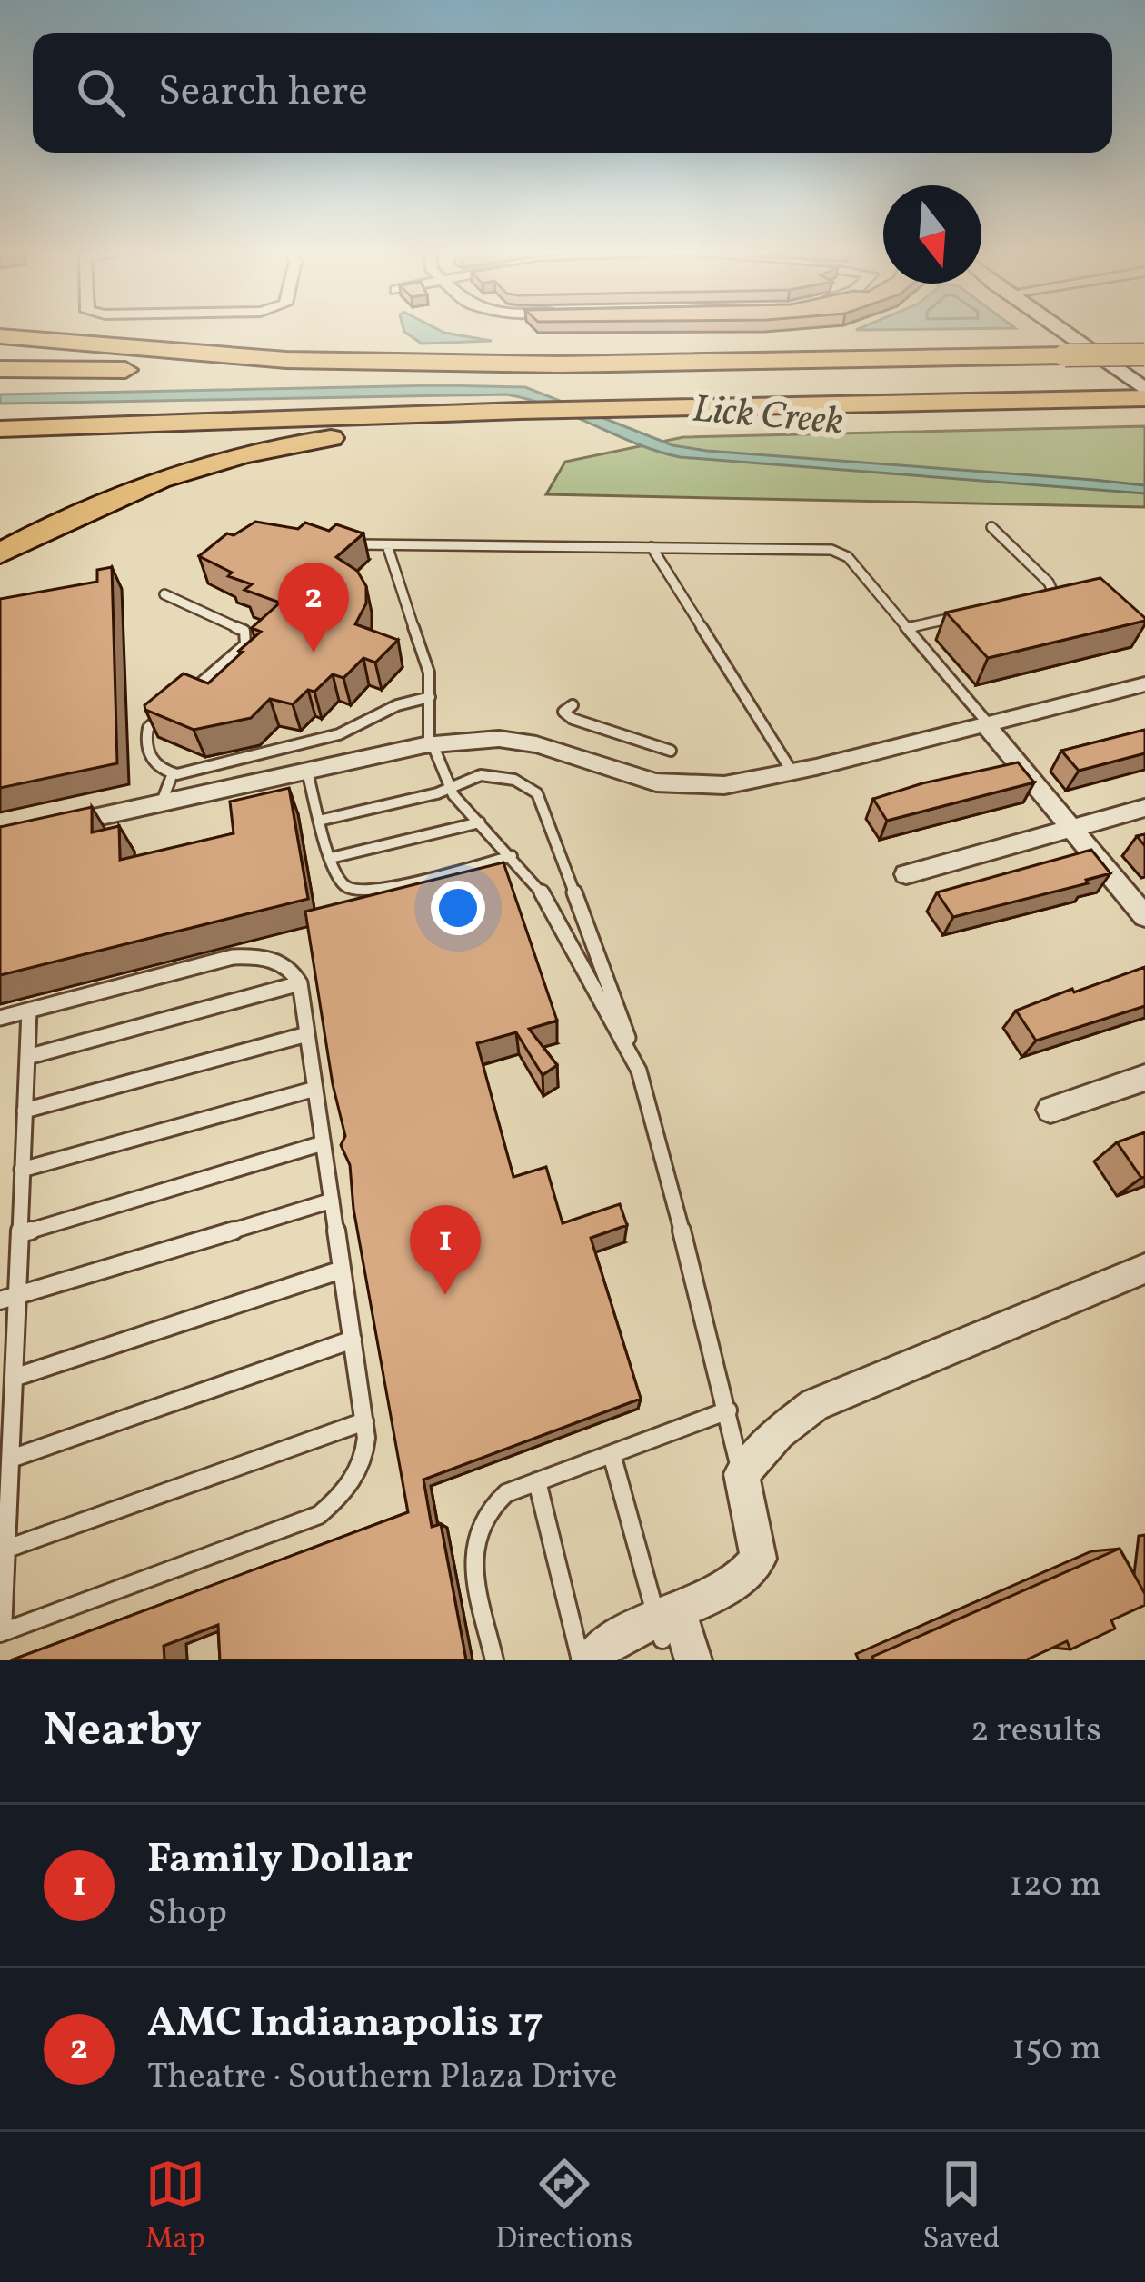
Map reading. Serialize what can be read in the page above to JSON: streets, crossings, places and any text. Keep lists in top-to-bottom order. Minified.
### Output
{"water":["Lick Creek"],"north":"bottom","page":{"search":"Search here","pins":["2","1"],"heading":["Nearby","2 results"],"list":[{"mark":"1","name":"Family Dollar","note":"Shop","value":"120 m"},{"mark":"2","name":"AMC Indianapolis 17","note":"Theatre · Southern Plaza Drive","value":"150 m"}],"nav":["Map","Directions","Saved"]}}
